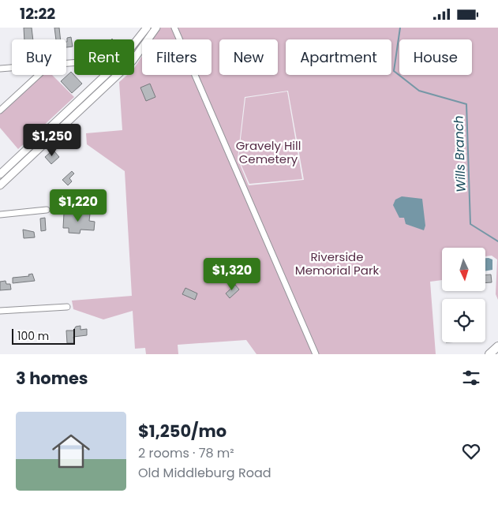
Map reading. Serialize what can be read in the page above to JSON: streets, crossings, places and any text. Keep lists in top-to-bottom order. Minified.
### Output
{"water":["Wills Branch"],"parks":["Gravely Hill Cemetery","Riverside Memorial Park"],"scale_bar":"100 m","north":"bottom","page":{"status":"12:22","chip":["Buy","Rent","Filters","New","Apartment","House"],"price":["$1,250","$1,220","$1,320"],"scale":"100 m","heading":"3 homes","list":[{"name":"$1,250/mo","note":"2 rooms · 78 m² · Old Middleburg Road"}]}}
